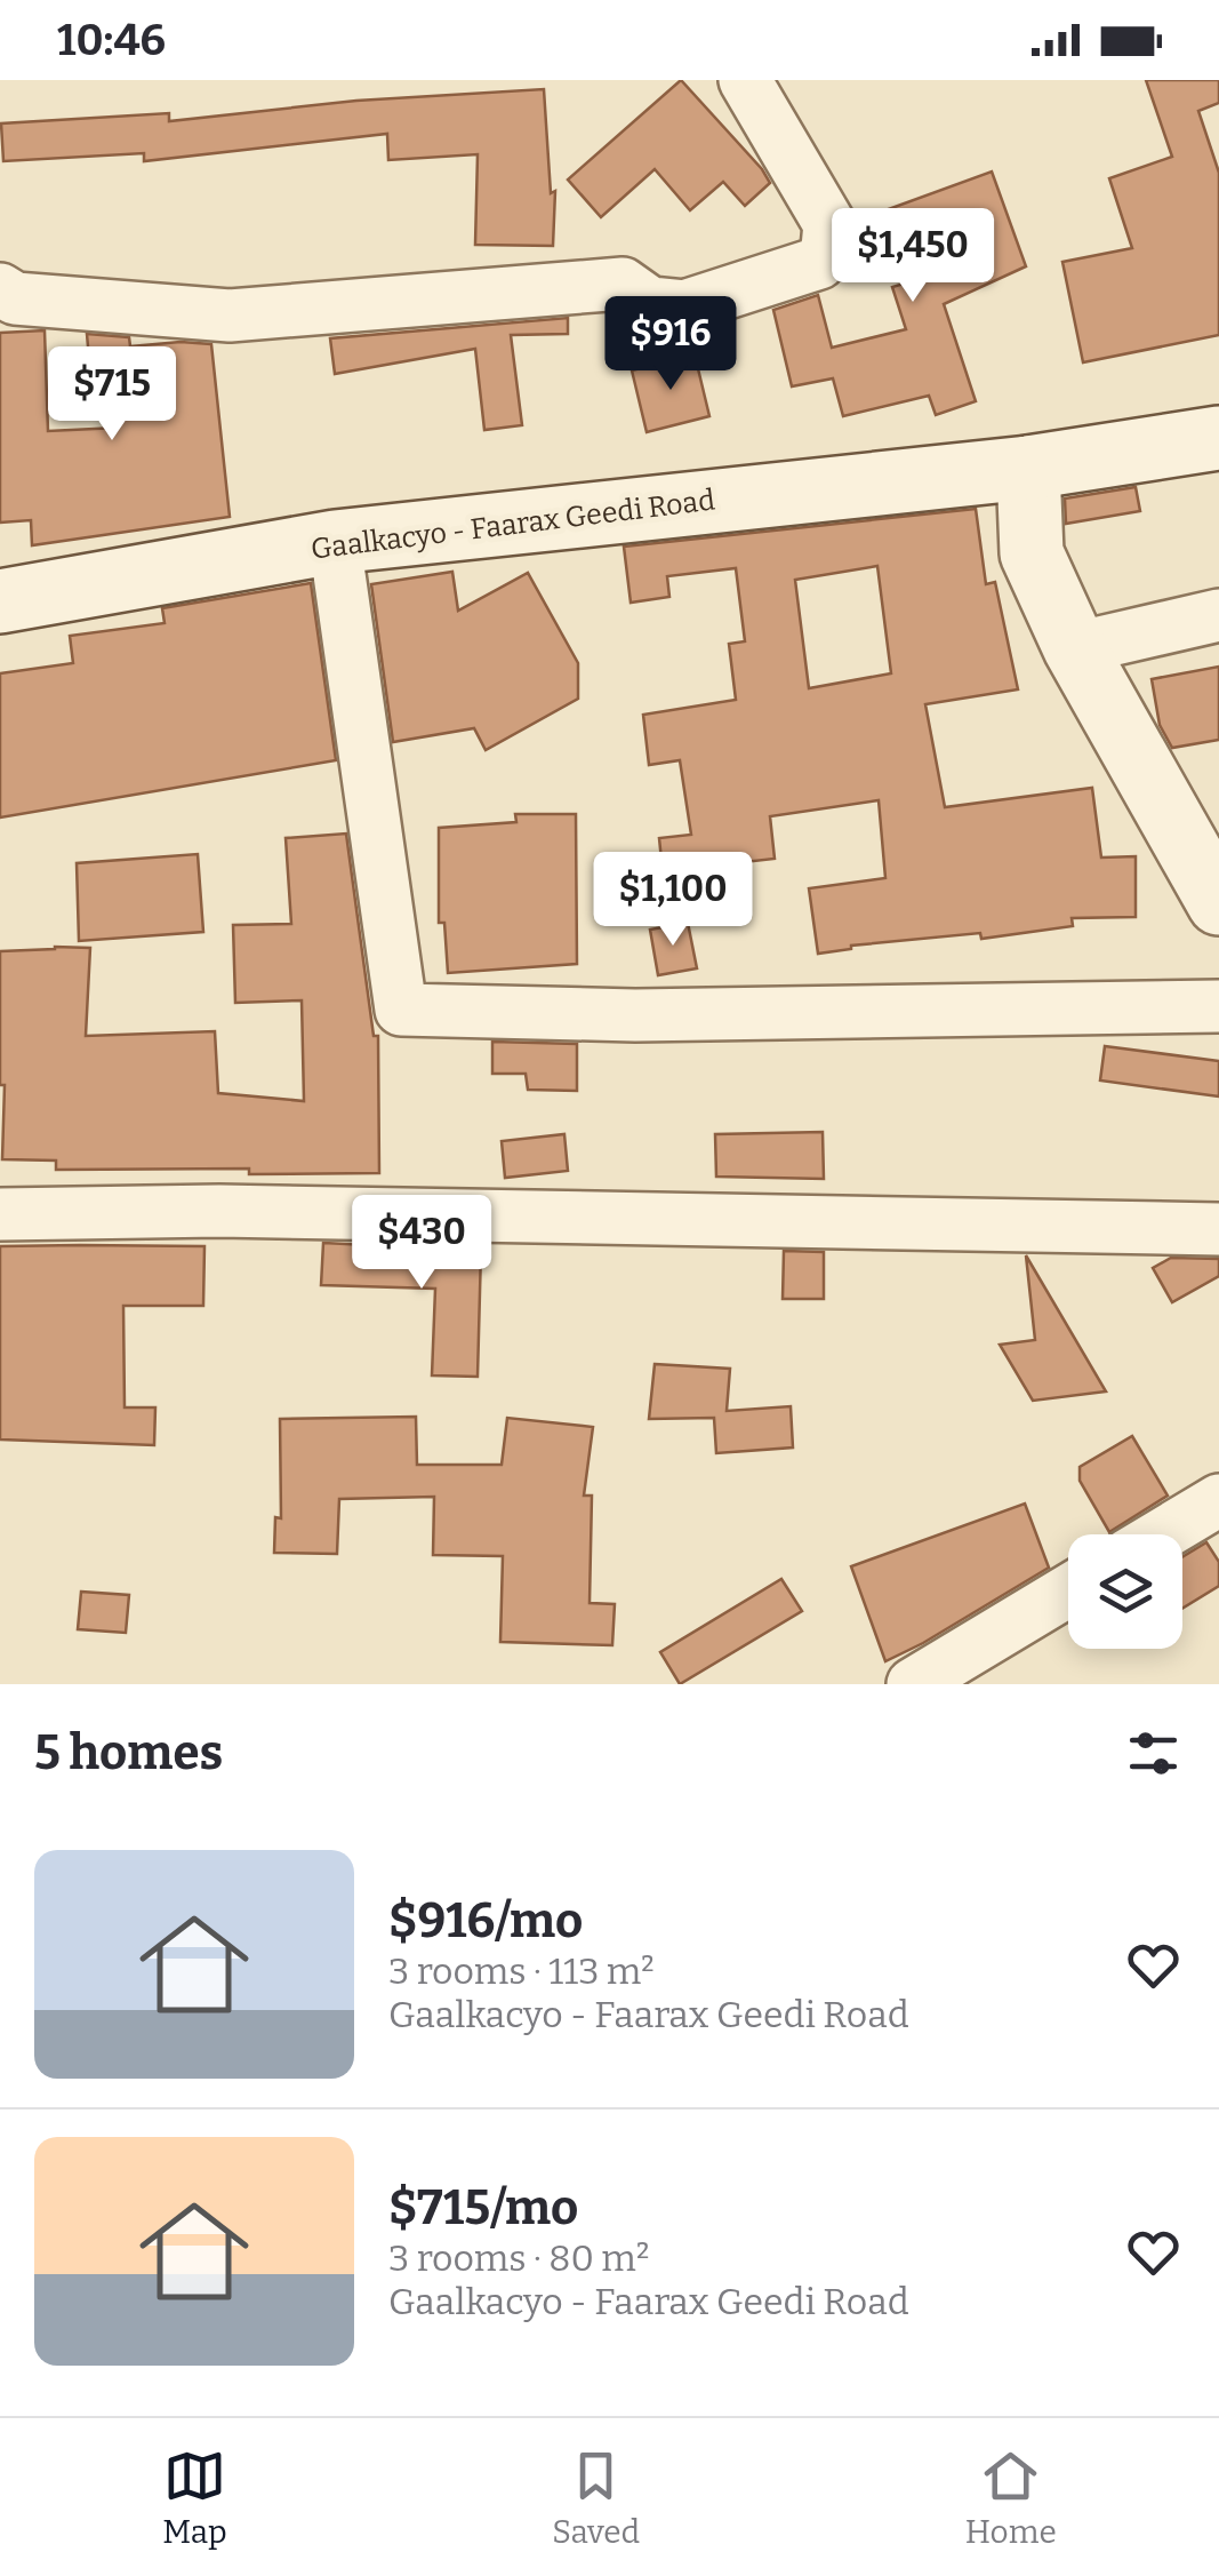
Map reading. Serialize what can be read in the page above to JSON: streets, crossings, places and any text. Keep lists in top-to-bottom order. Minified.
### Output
{"streets":{"main road":["Gaalkacyo - Faarax Geedi Road"]},"page":{"status":"10:46","price":["$1,450","$916","$715","$1,100","$430"],"heading":"5 homes","list":[{"name":"$916/mo","note":"3 rooms · 113 m² · Gaalkacyo - Faarax Geedi Road"},{"name":"$715/mo","note":"3 rooms · 80 m² · Gaalkacyo - Faarax Geedi Road"}],"tabs":["Map","Saved","Home"]}}
